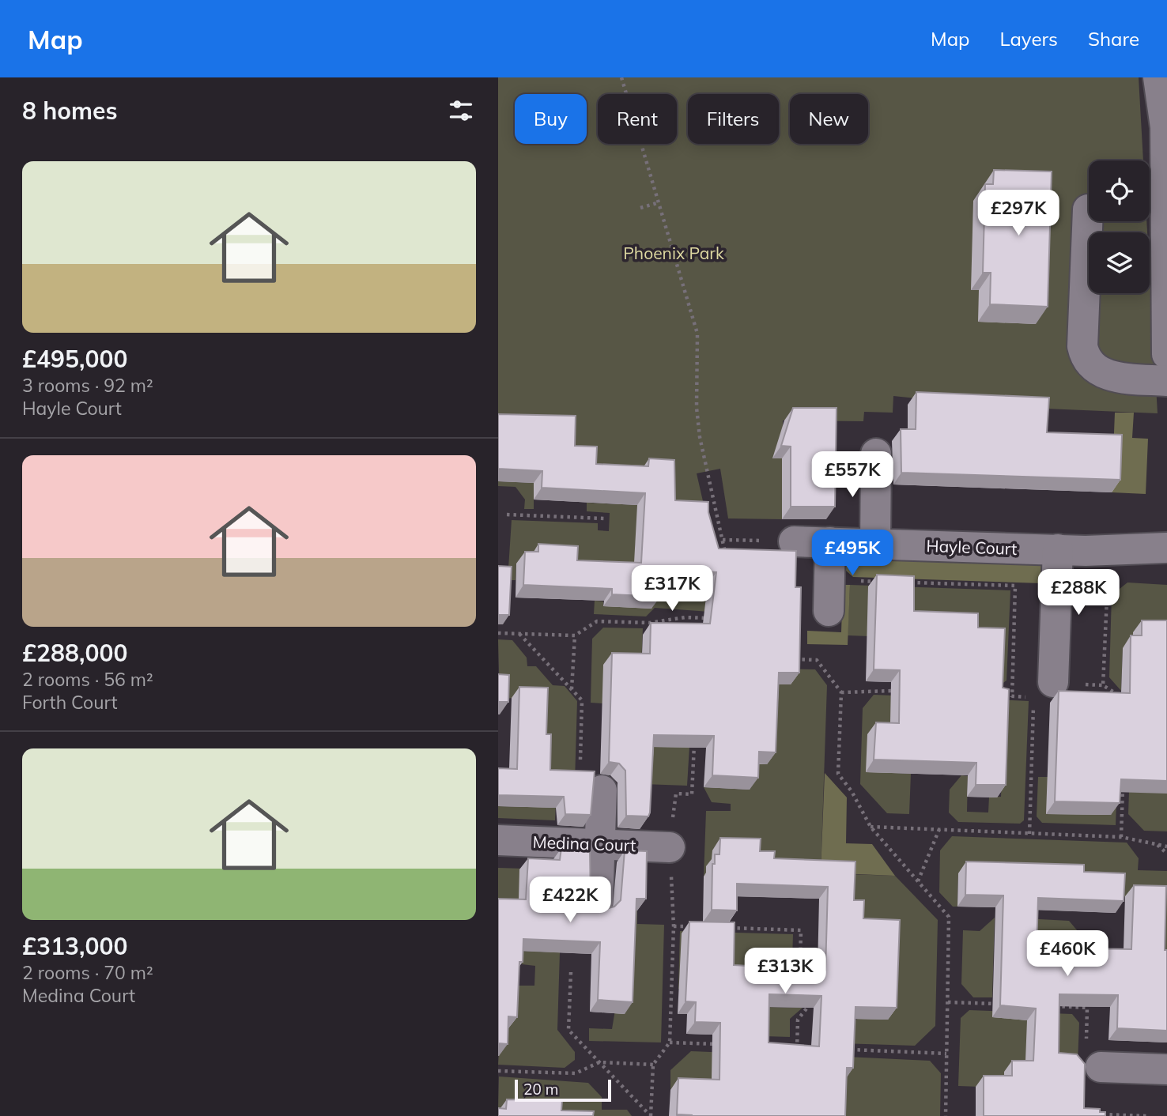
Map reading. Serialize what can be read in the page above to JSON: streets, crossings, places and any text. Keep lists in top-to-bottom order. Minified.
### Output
{"streets":{"street":["Hayle Court","Medina Court"]},"parks":["Phoenix Park"],"scale_bar":"20 m","page":{"header":"Map","nav":["Map","Layers","Share"],"heading":"8 homes","chip":["Buy","Rent","Filters","New"],"list":[{"name":"£495,000","note":"3 rooms · 92 m² · Hayle Court"},{"name":"£288,000","note":"2 rooms · 56 m² · Forth Court"},{"name":"£313,000","note":"2 rooms · 70 m² · Medina Court"}],"price":["£297K","£557K","£495K","£317K","£288K","£422K","£460K","£313K"],"scale":"20 m"}}
